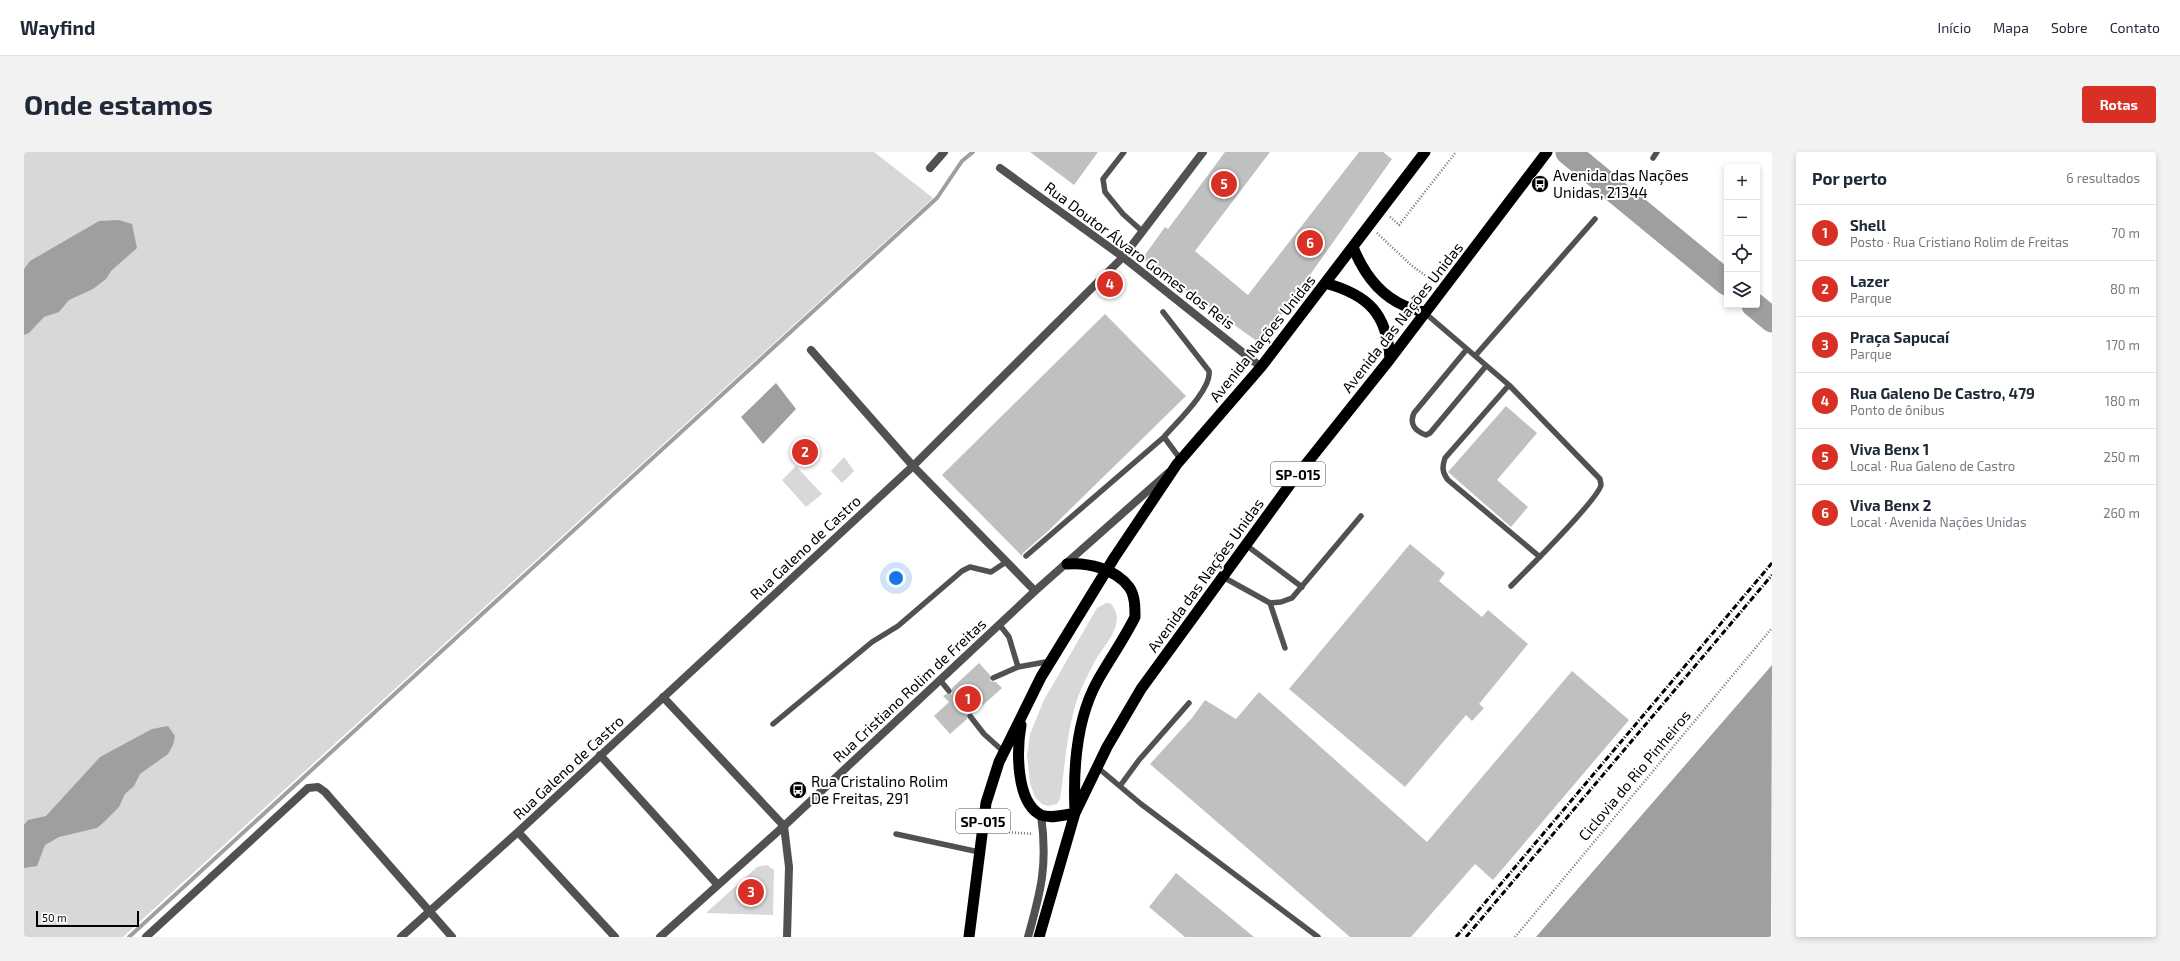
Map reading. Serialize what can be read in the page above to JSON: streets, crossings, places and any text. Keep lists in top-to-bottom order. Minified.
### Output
{"streets":{"highway":["Avenida das Nações Unidas","Avenida Nações Unidas","SP-015"],"street":["Rua Doutor Álvaro Gomes dos Reis","Rua Galeno de Castro","Rua Cristiano Rolim de Freitas"],"path":["Ciclovia do Rio Pinheiros"]},"crossings":[["Rua Doutor Álvaro Gomes dos Reis","Avenida Nações Unidas"],["Rua Doutor Álvaro Gomes dos Reis","Rua Galeno de Castro"],["Avenida Nações Unidas","SP-015"],["Avenida Nações Unidas","Rua Cristiano Rolim de Freitas"],["SP-015","Rua Cristiano Rolim de Freitas"]],"places":{"bus stop":["Avenida das Nações Unidas, 21344","Rua Cristalino Rolim De Freitas, 291"]},"scale_bar":"50 m","page":{"header":"Wayfind","nav":["Início","Mapa","Sobre","Contato"],"buttons":"Rotas","title":"Onde estamos","heading":["Por perto","6 resultados"],"map_buttons":["+","−"],"pins":["5","6","4","2","1","3"],"list":[{"mark":"1","name":"Shell","note":"Posto · Rua Cristiano Rolim de Freitas","value":"70 m"},{"mark":"2","name":"Lazer","note":"Parque","value":"80 m"},{"mark":"3","name":"Praça Sapucaí","note":"Parque","value":"170 m"},{"mark":"4","name":"Rua Galeno De Castro, 479","note":"Ponto de ônibus","value":"180 m"},{"mark":"5","name":"Viva Benx 1","note":"Local · Rua Galeno de Castro","value":"250 m"},{"mark":"6","name":"Viva Benx 2","note":"Local · Avenida Nações Unidas","value":"260 m"}],"scale":"50 m"}}
